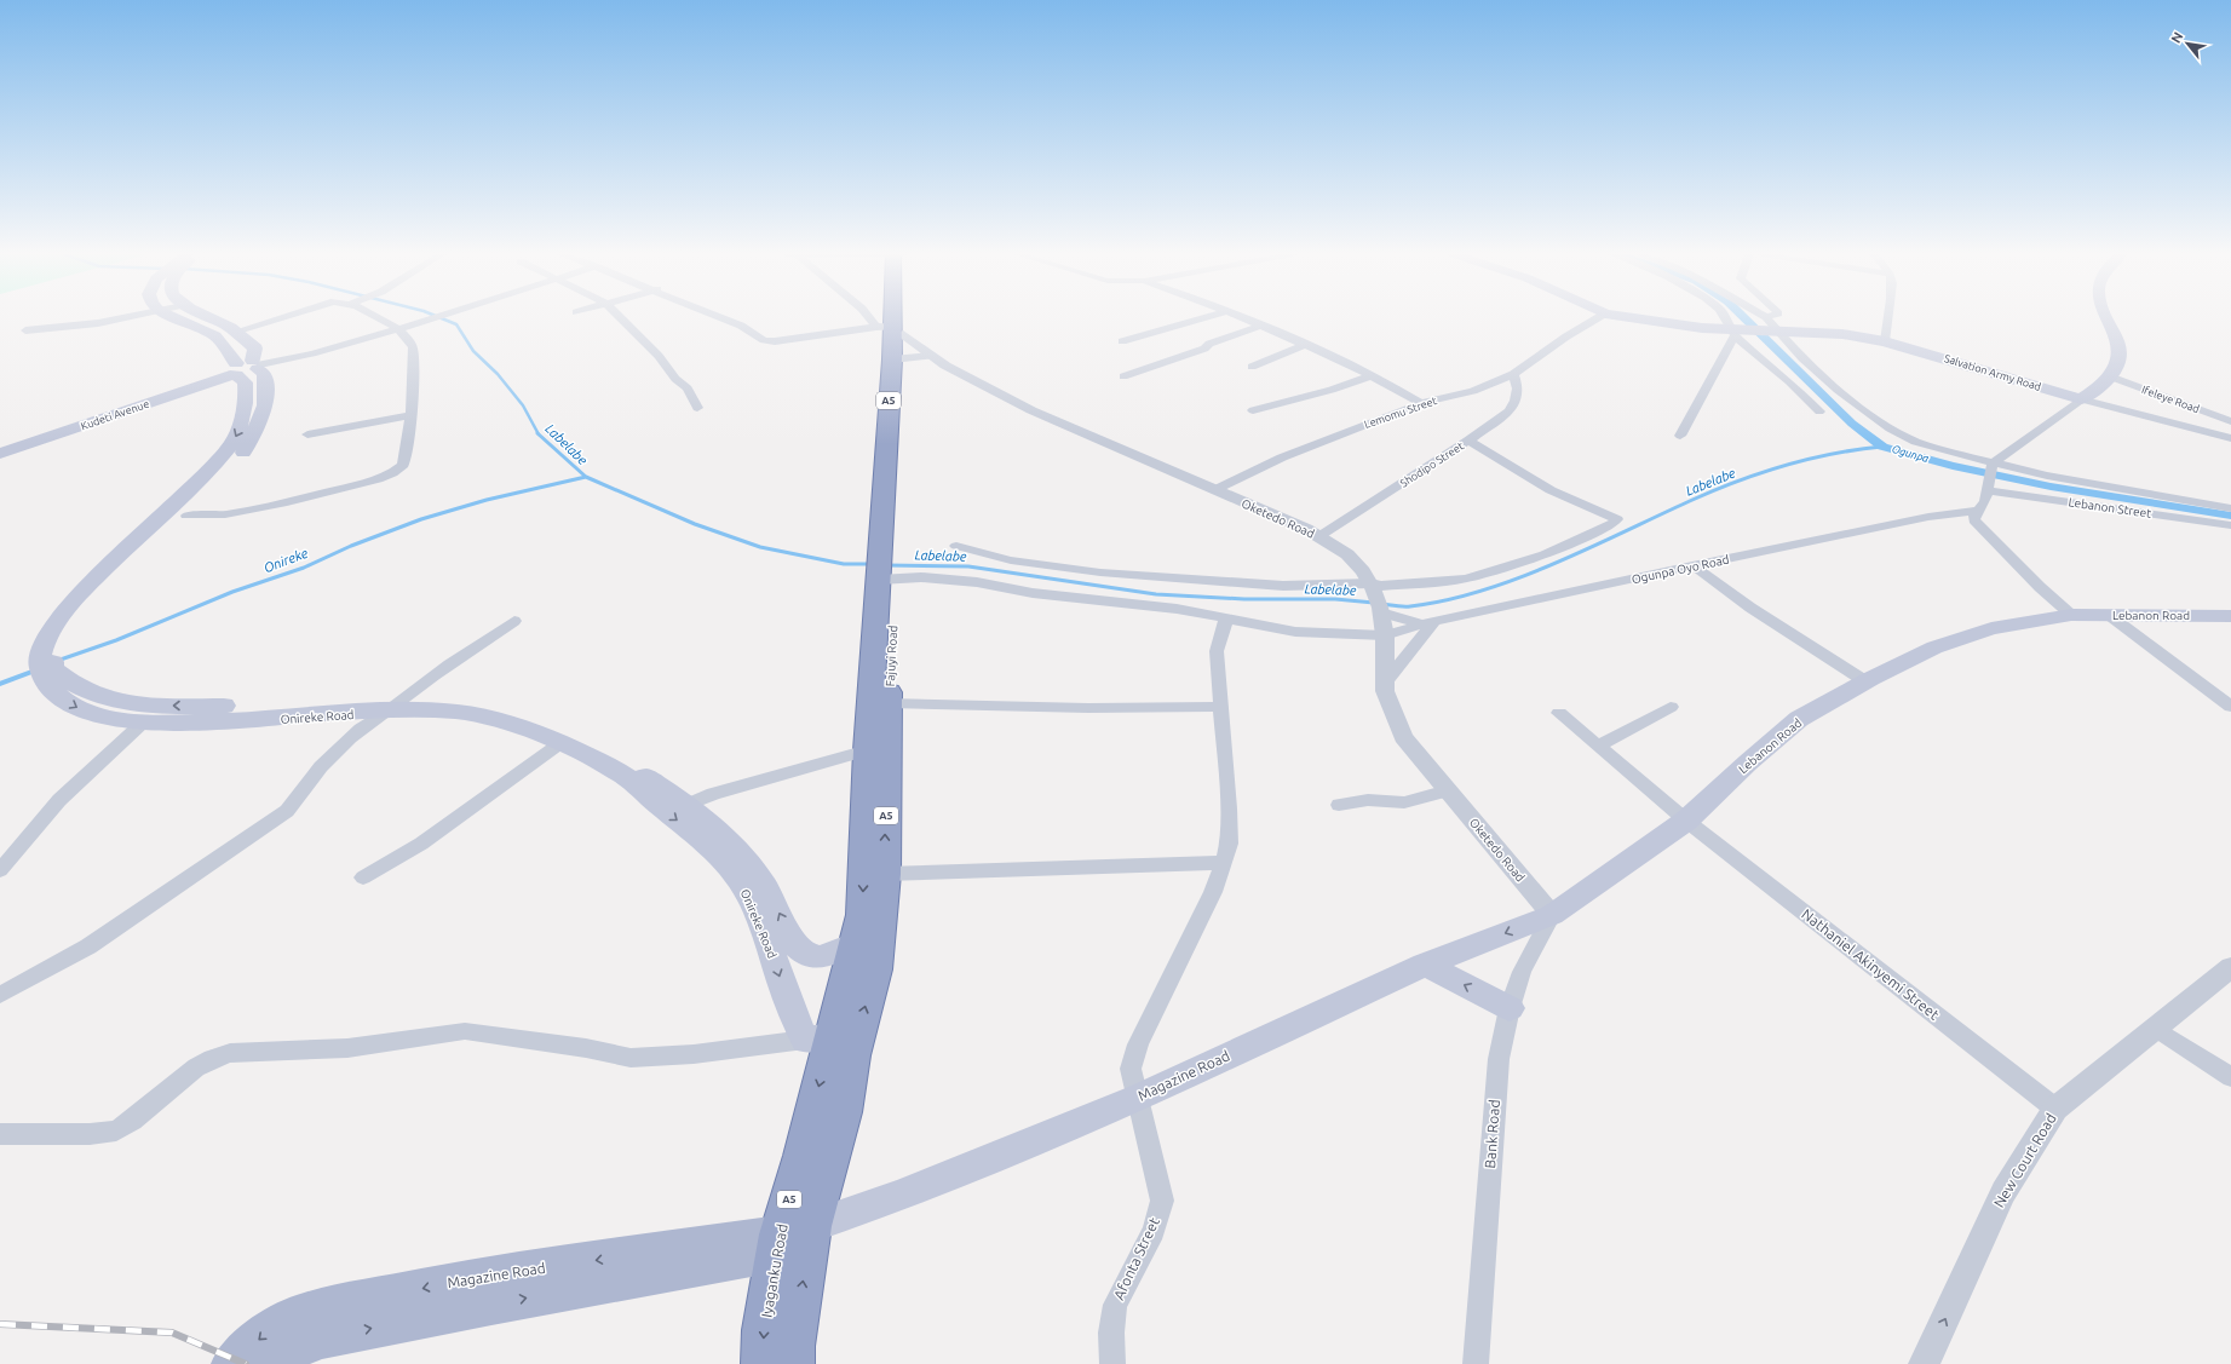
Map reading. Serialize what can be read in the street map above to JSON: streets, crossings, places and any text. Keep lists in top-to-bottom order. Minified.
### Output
{"streets":{"highway":["A5","Fajuyi Road","Iyaganku Road"],"main road":["Salvation Army Road","Kudeti Avenue","Lebanon Road","Onireke Road","Magazine Road"],"street":["Ifeleye Road","Lemomu Street","Shodipo Street","Lebanon Street","Oketedo Road","Ogunpa Oyo Road","Nathaniel Akinyemi Street","Bank Road","New Court Road","Afonta Street"]},"crossings":[["Lemomu Street","Shodipo Street"],["Lemomu Street","Oketedo Road"],["Shodipo Street","Oketedo Road"],["Oketedo Road","Ogunpa Oyo Road"],["Oketedo Road","Lebanon Road"],["Oketedo Road","Fajuyi Road"],["Oketedo Road","Magazine Road"],["Oketedo Road","Bank Road"],["Ogunpa Oyo Road","Fajuyi Road"],["Ogunpa Oyo Road","Afonta Street"],["Lebanon Road","Nathaniel Akinyemi Street"],["Lebanon Road","Magazine Road"],["Lebanon Road","Bank Road"],["Fajuyi Road","Onireke Road"],["Fajuyi Road","Iyaganku Road"],["Onireke Road","Iyaganku Road"],["Nathaniel Akinyemi Street","New Court Road"],["Magazine Road","Bank Road"],["Magazine Road","Afonta Street"],["Magazine Road","Iyaganku Road"]],"one_way":["New Court Road"],"water":["Labelabe","Ogunpa","Onireke"],"north":"top left"}
